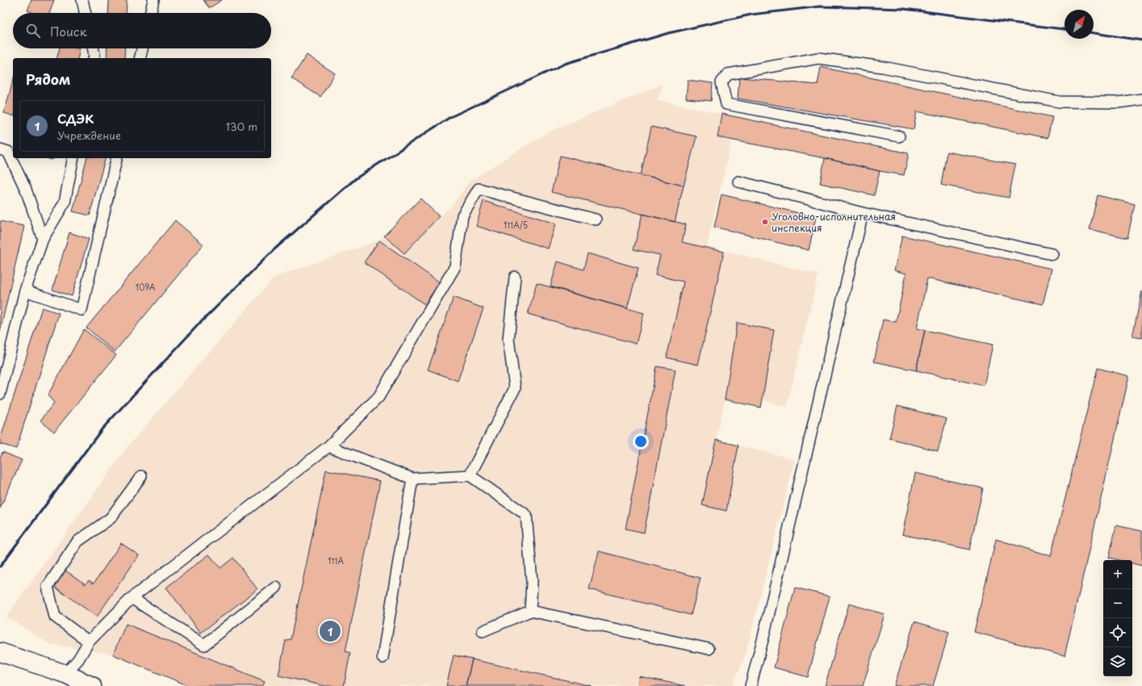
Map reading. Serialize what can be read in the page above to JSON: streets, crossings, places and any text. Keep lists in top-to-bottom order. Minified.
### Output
{"places":["Уголовно-исполнительная инспекция"],"house_numbers":["111А/5","109А","111А"],"north":"top right","page":{"search":"Поиск","heading":"Рядом","list":[{"mark":"1","name":"СДЭК","note":"Учреждение","value":"130 m"}],"map_buttons":["+","−"],"pins":"1"}}
